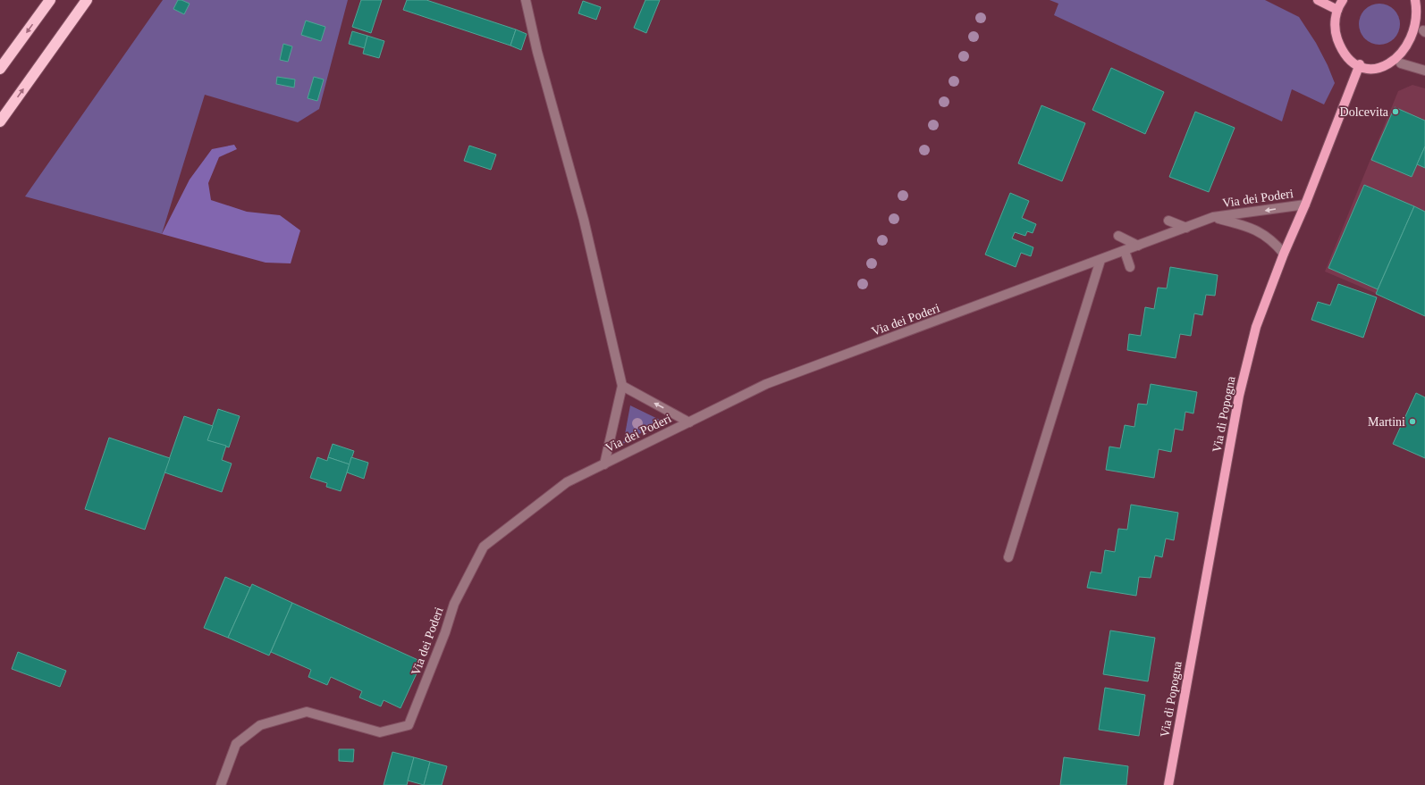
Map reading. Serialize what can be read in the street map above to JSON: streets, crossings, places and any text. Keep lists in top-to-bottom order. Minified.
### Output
{"streets":{"main road":["Via di Popogna"],"street":["Via dei Poderi"]},"crossings":[["Via dei Poderi","Via di Popogna"]],"places":["Dolcevita","Martini"]}
